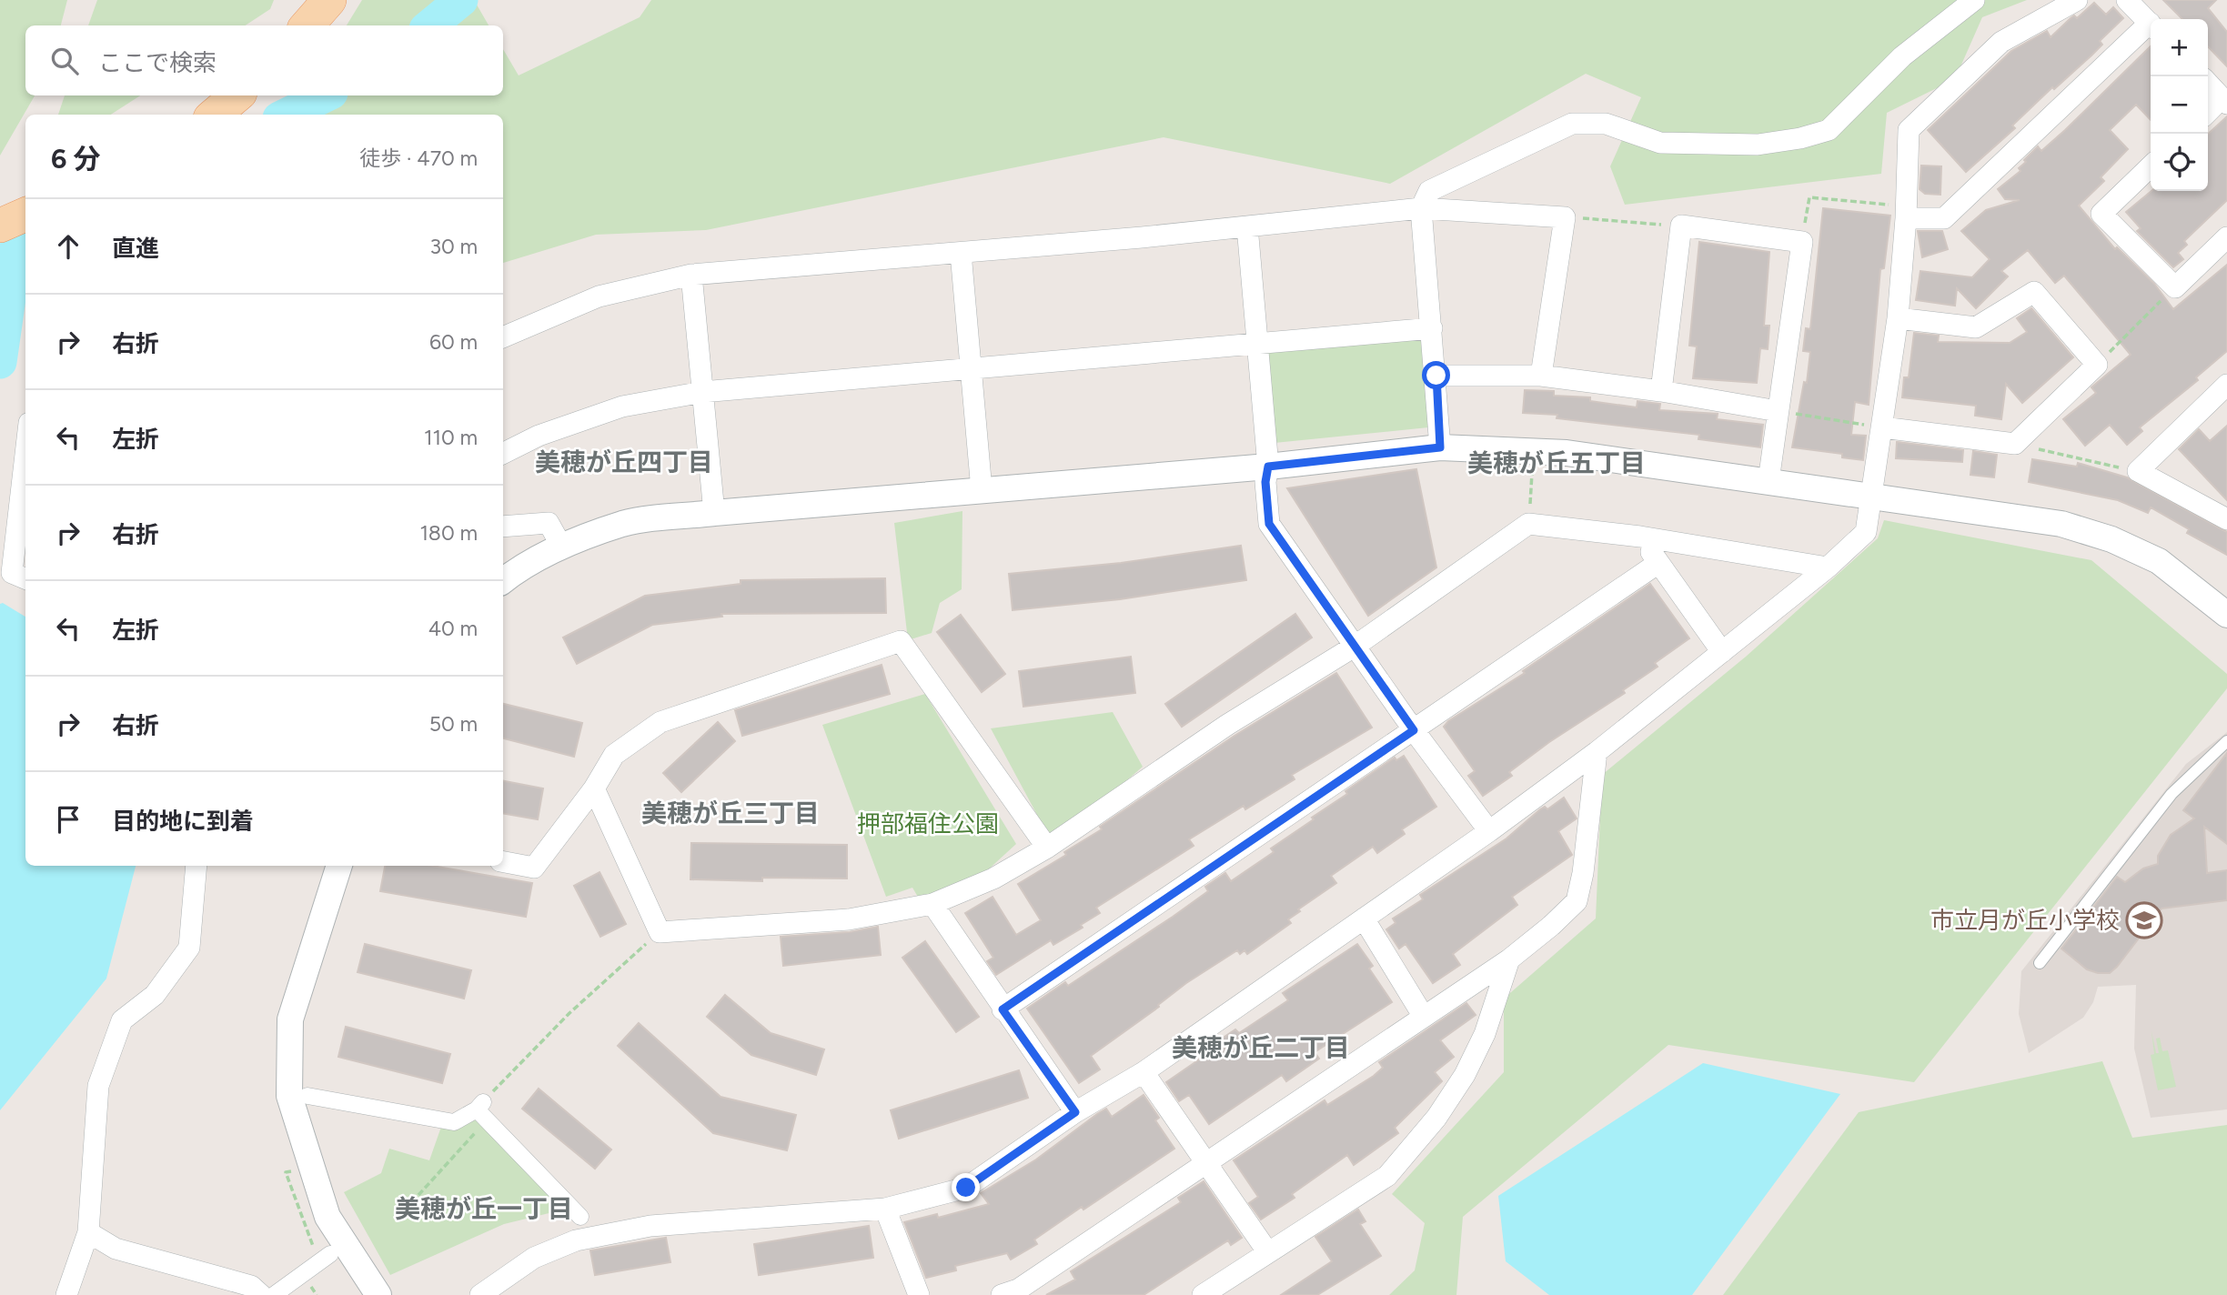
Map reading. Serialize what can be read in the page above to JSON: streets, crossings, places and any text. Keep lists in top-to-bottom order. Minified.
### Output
{"districts":["美穂が丘四丁目","美穂が丘五丁目","美穂が丘三丁目","美穂が丘二丁目","美穂が丘一丁目"],"parks":["押部福住公園"],"places":{"school or university":["市立月が丘小学校"]},"page":{"map_buttons":["+","−"],"search":"ここで検索","heading":["6 分","徒歩 · 470 m"],"list":[["直進","30 m"],["右折","60 m"],["左折","110 m"],["右折","180 m"],["左折","40 m"],["右折","50 m"],"目的地に到着"]}}
